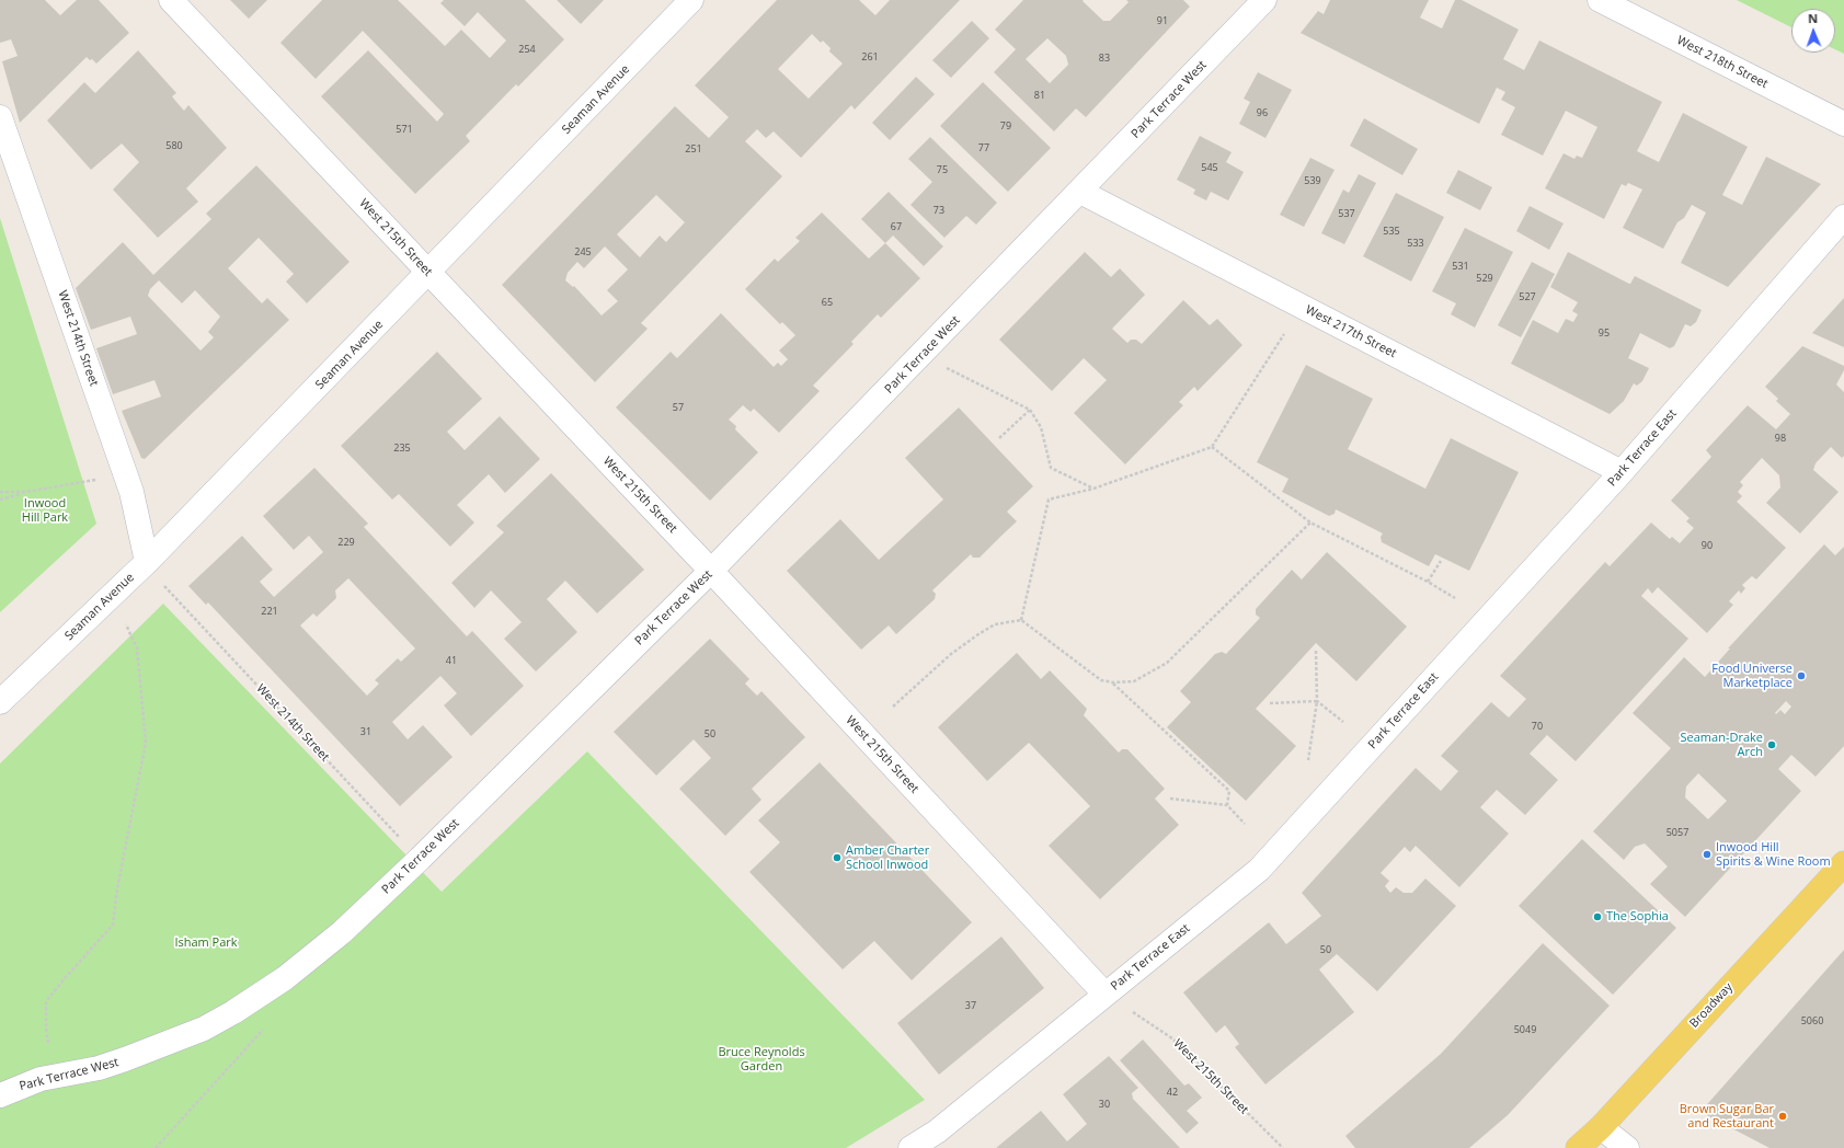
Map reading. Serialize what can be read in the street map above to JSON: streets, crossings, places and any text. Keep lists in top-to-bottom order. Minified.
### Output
{"streets":{"main road":["Broadway"],"street":["West 218th Street","Seaman Avenue","Park Terrace West","West 215th Street","West 217th Street","West 214th Street","Park Terrace East"]},"crossings":[["Seaman Avenue","West 215th Street"],["Seaman Avenue","West 214th Street"],["Park Terrace West","West 215th Street"],["Park Terrace West","West 217th Street"],["Park Terrace West","West 214th Street"],["West 215th Street","Park Terrace East"],["West 217th Street","Park Terrace East"]],"parks":["Inwood Hill Park","Isham Park","Bruce Reynolds Garden"],"places":["Food Universe Marketplace","Seaman-Drake Arch","Inwood Hill Spirits & Wine Room","Amber Charter School Inwood","The Sophia","Brown Sugar Bar and Restaurant"],"house_numbers":["91","254","261","83","81","96","79","571","580","77","251","545","75","539","73","537","67","535","533","245","531","529","527","65","95","57","98","235","229","90","221","41","70","31","50","5057","50","37","5060","5049","42","30"],"north":"top"}
